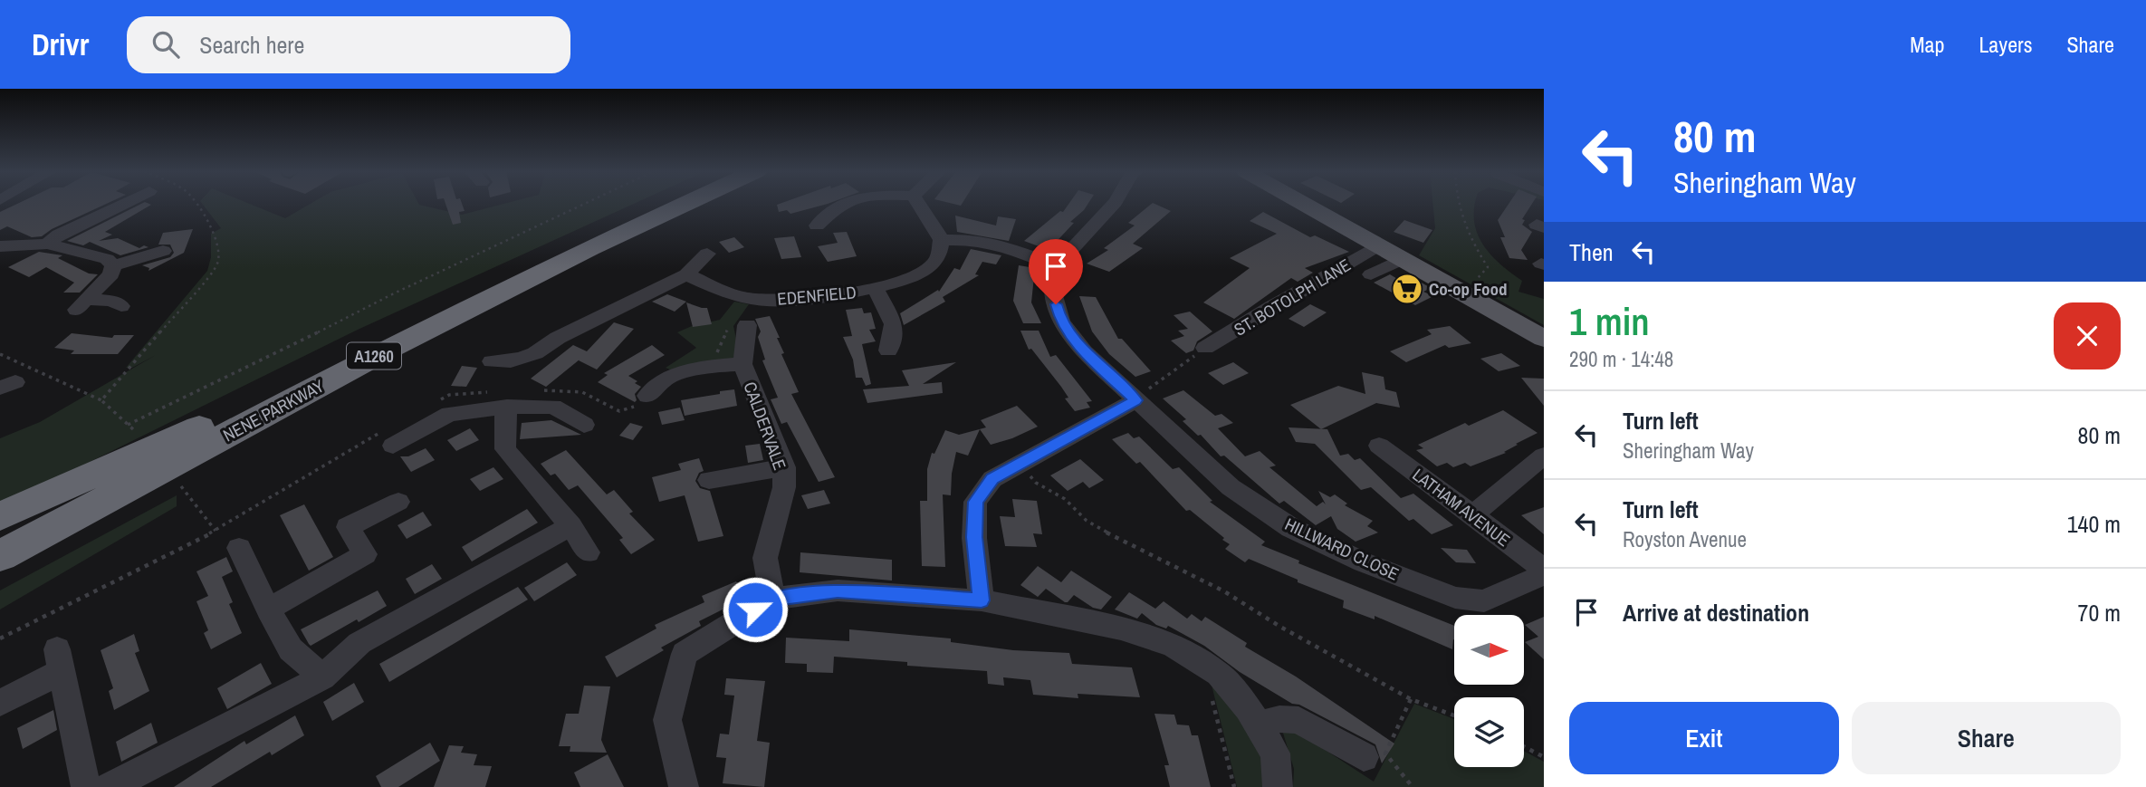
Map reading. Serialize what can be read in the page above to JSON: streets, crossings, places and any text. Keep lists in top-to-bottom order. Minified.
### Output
{"streets":{"highway":["A1260","NENE PARKWAY"],"street":["EDENFIELD","ST. BOTOLPH LANE","CALDERVALE","LATHAM AVENUE","HILLWARD CLOSE"]},"places":{"supermarket":["Co-op Food"]},"north":"right","page":{"header":"Drivr","search":"Search here","nav":["Map","Layers","Share"],"turn":["80 m","Sheringham Way"],"then":"Then","heading":["1 min","290 m · 14:48"],"list":[{"name":"Turn left","note":"Sheringham Way","value":"80 m"},{"name":"Turn left","note":"Royston Avenue","value":"140 m"},{"name":"Arrive at destination","value":"70 m"}],"buttons":["Exit","Share"]}}
